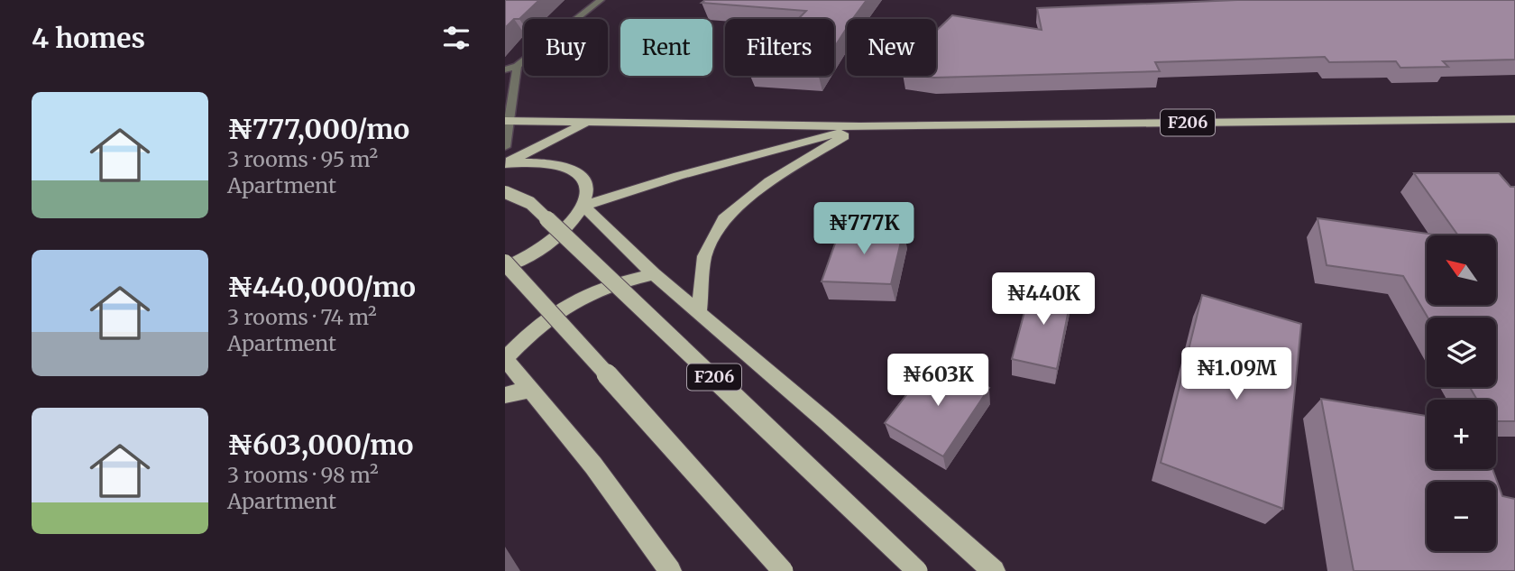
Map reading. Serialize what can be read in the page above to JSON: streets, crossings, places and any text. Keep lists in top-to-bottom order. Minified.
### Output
{"streets":{"main road":["F206"]},"north":"top left","page":{"heading":"4 homes","chip":["Buy","Rent","Filters","New"],"list":[{"name":"₦777,000/mo","note":"3 rooms · 95 m² · Apartment"},{"name":"₦440,000/mo","note":"3 rooms · 74 m² · Apartment"},{"name":"₦603,000/mo","note":"3 rooms · 98 m² · Apartment"}],"price":["₦777K","₦440K","₦1.09M","₦603K"],"map_buttons":["+","−"]}}
